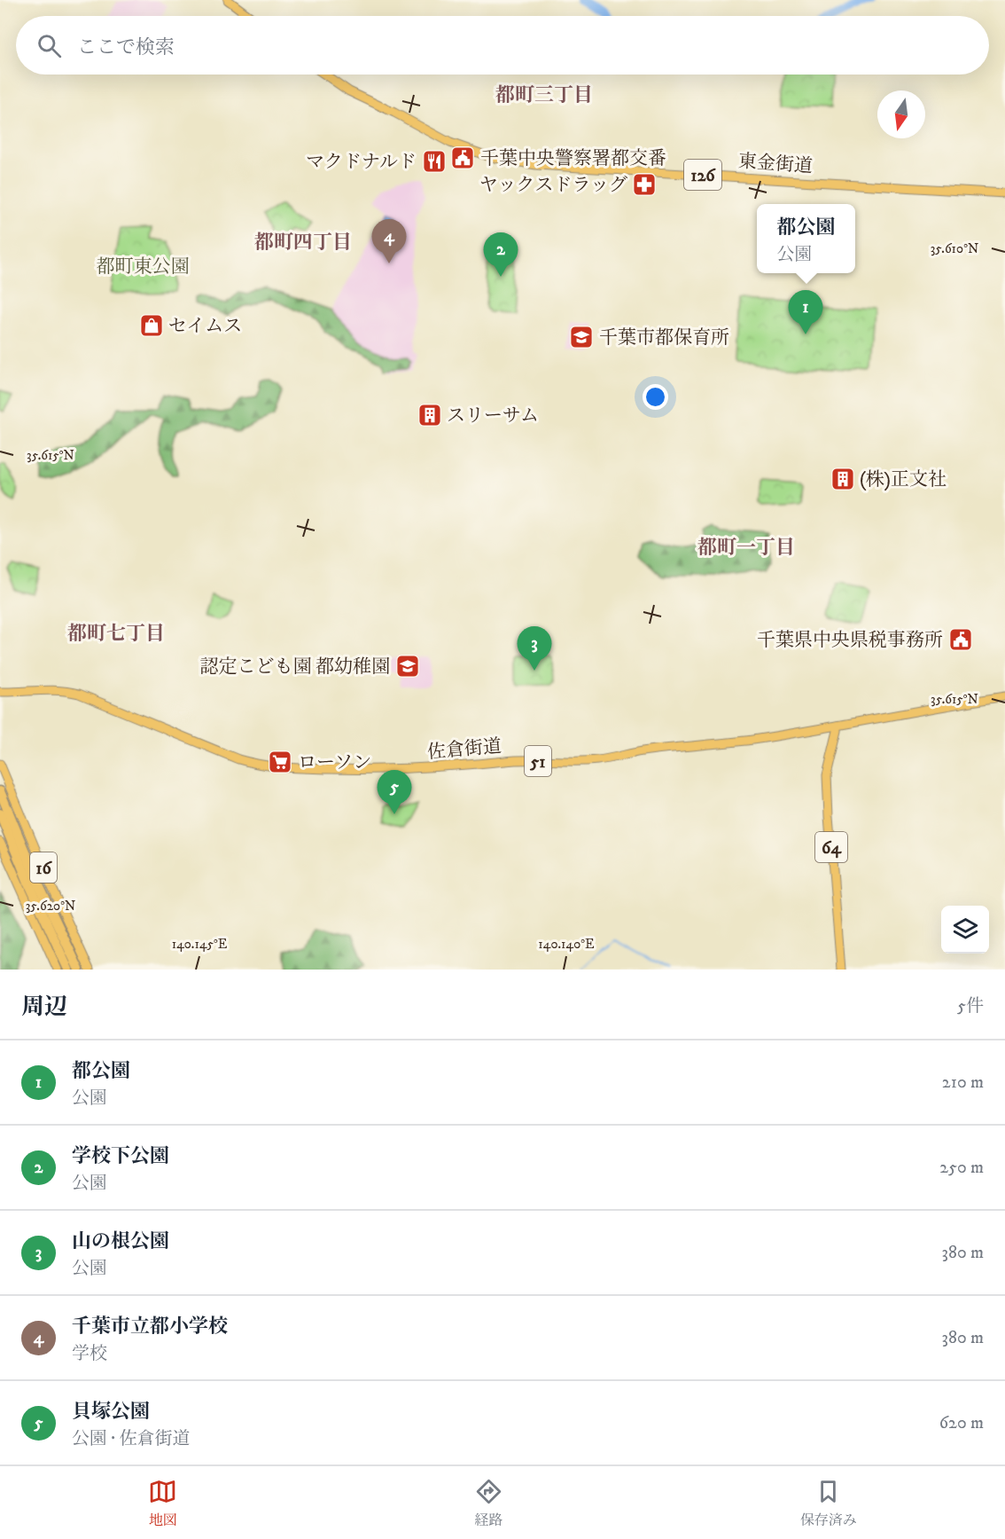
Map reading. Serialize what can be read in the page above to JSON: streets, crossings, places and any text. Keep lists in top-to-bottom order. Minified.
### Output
{"streets":{"main road":["東金街道","126","佐倉街道","51","64","16"]},"crossings":[["佐倉街道","64"]],"districts":["都町三丁目","都町四丁目","都町一丁目","都町七丁目"],"parks":["都町東公園"],"places":{"public building":["千葉中央警察署都交番","千葉県中央県税事務所"],"restaurant":["マクドナルド"],"pharmacy":["ヤックスドラッグ"],"shop":["セイムス"],"school or university":["千葉市都保育所","認定こども園 都幼稚園"],"building":["スリーサム","(株)正文社"],"supermarket":["ローソン"]},"north":"bottom","page":{"search":"ここで検索","popup":["都公園","公園"],"pins":["4","2","1","3","5"],"heading":["周辺","5件"],"list":[{"mark":"1","name":"都公園","note":"公園","value":"210 m"},{"mark":"2","name":"学校下公園","note":"公園","value":"250 m"},{"mark":"3","name":"山の根公園","note":"公園","value":"380 m"},{"mark":"4","name":"千葉市立都小学校","note":"学校","value":"380 m"},{"mark":"5","name":"貝塚公園","note":"公園 · 佐倉街道","value":"620 m"}],"nav":["地図","経路","保存済み"]},"coordinates":["35.610°N","35.615°N","35.620°N","140.145°E","140.140°E"]}
